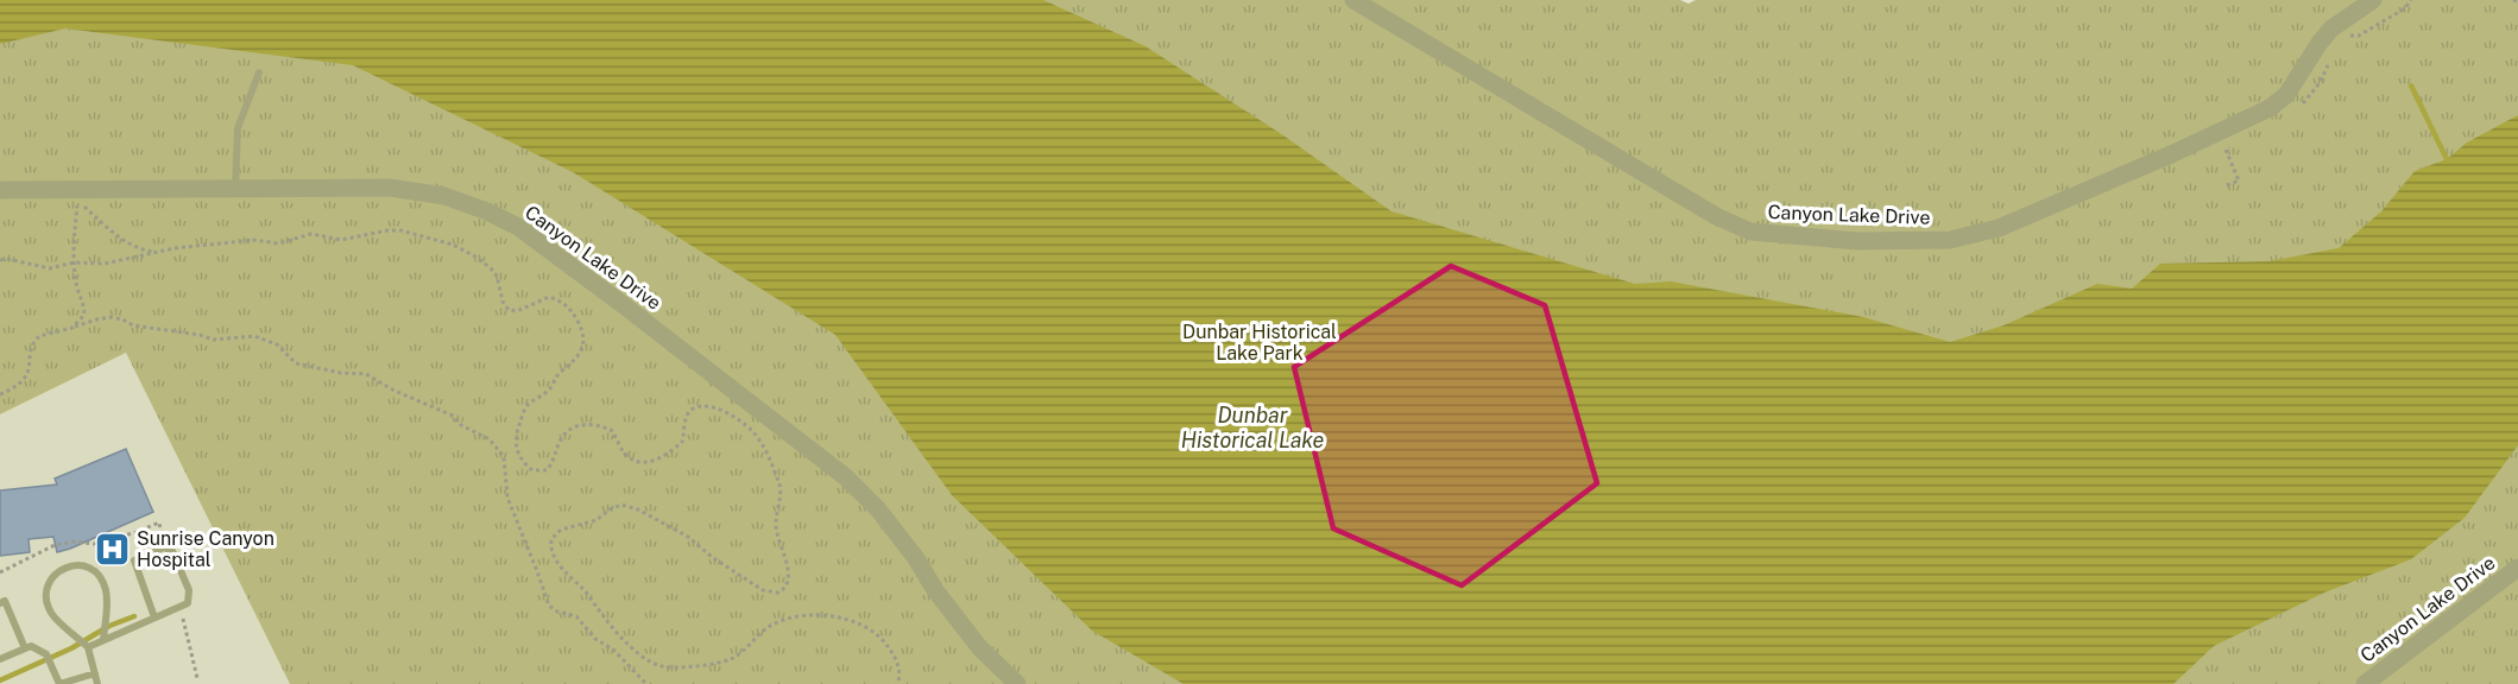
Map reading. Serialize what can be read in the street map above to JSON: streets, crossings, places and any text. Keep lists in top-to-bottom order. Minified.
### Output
{"streets":{"street":["Canyon Lake Drive"]},"water":["Dunbar Historical Lake"],"parks":["Dunbar Historical Lake Park"],"places":{"hospital":["Sunrise Canyon Hospital"]}}
